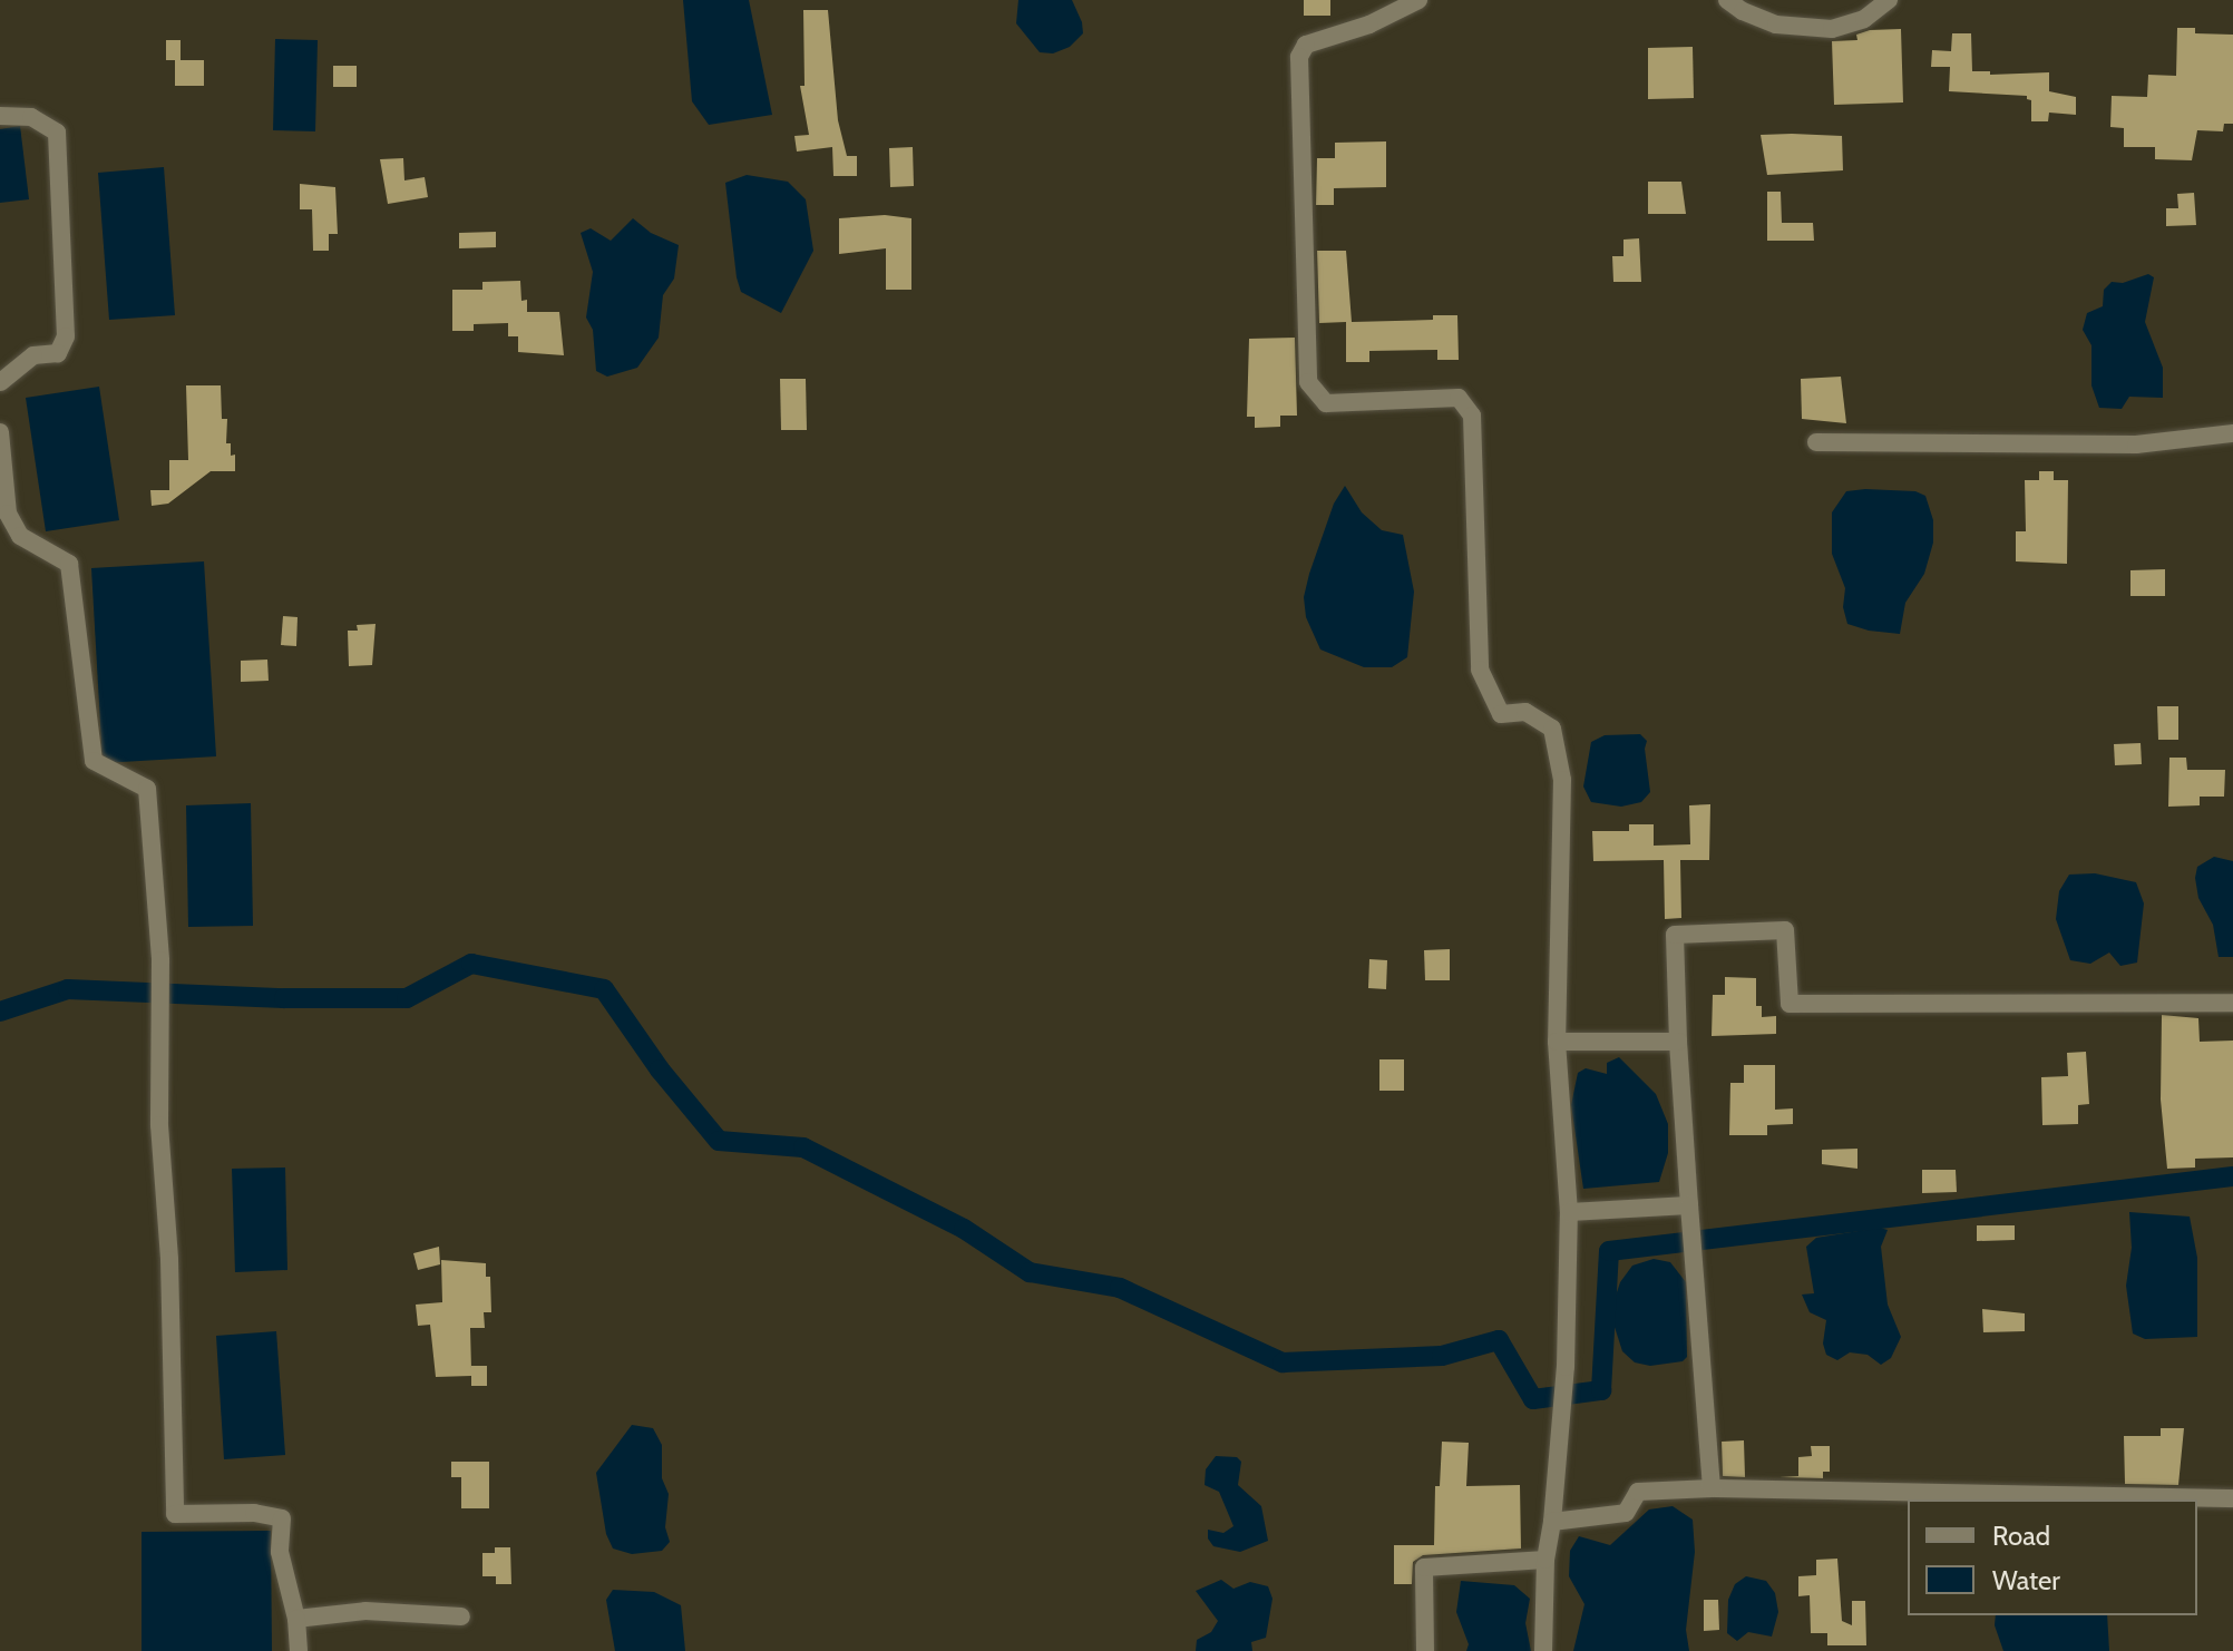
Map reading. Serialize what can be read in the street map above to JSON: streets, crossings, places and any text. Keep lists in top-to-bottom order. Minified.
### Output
{"legend":["Road","Water"]}
